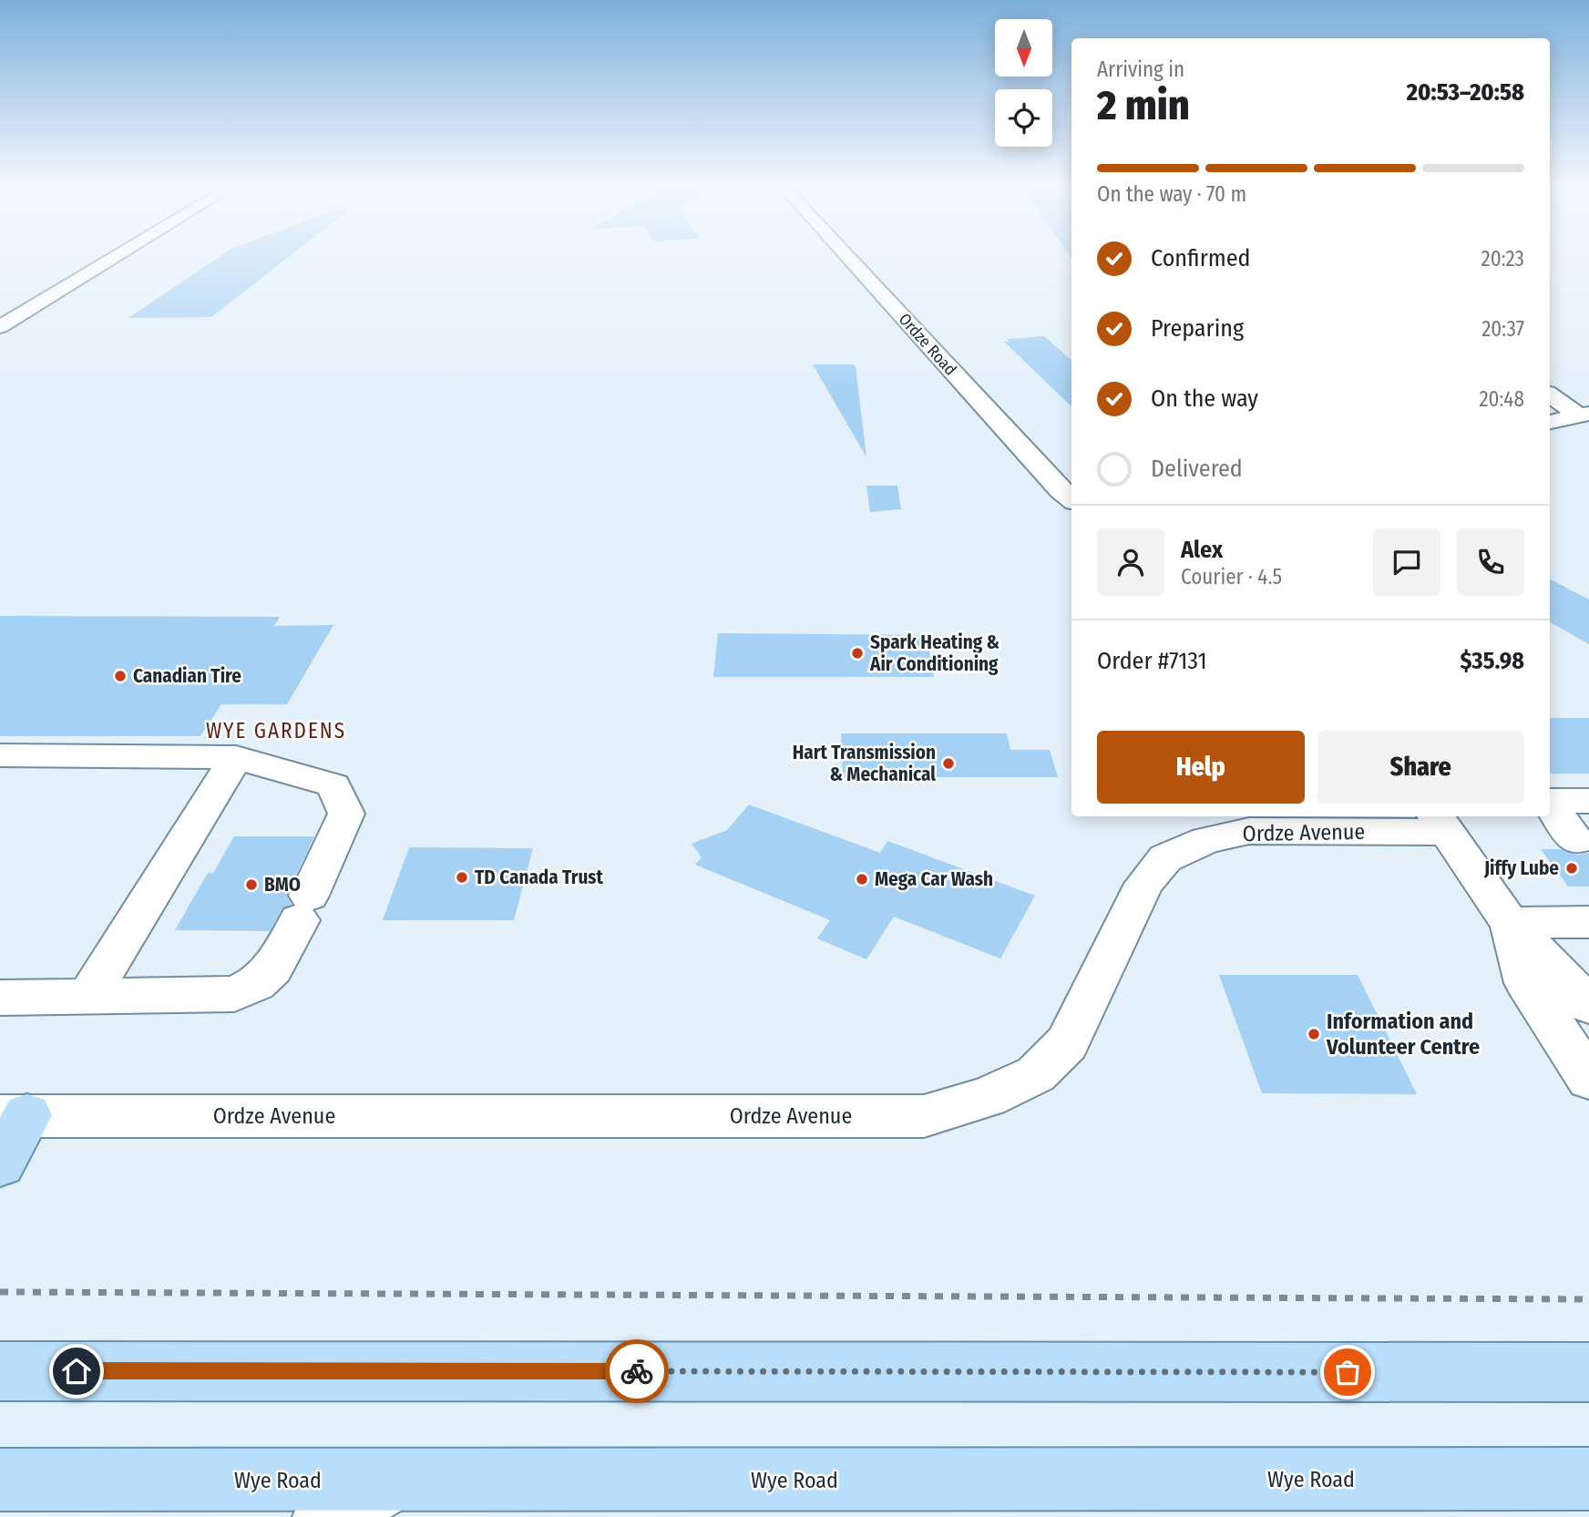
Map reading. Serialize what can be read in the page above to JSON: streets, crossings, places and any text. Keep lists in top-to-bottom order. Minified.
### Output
{"streets":{"main road":["Wye Road"],"street":["Ordze Road","Ordze Avenue"]},"districts":["WYE GARDENS"],"places":["Spark Heating & Air Conditioning","Canadian Tire","Hart Transmission & Mechanical","Jiffy Lube","TD Canada Trust","Mega Car Wash","BMO","Information and Volunteer Centre"],"north":"bottom","page":{"heading":["2 min","Arriving in","20:53–20:58"],"panel":["Alex","Courier · 4.5","Order #7131","$35.98"],"bar":"On the way · 70 m","list":[["Confirmed","20:23"],["Preparing","20:37"],["On the way","20:48"],"Delivered"],"buttons":["Help","Share"]}}
